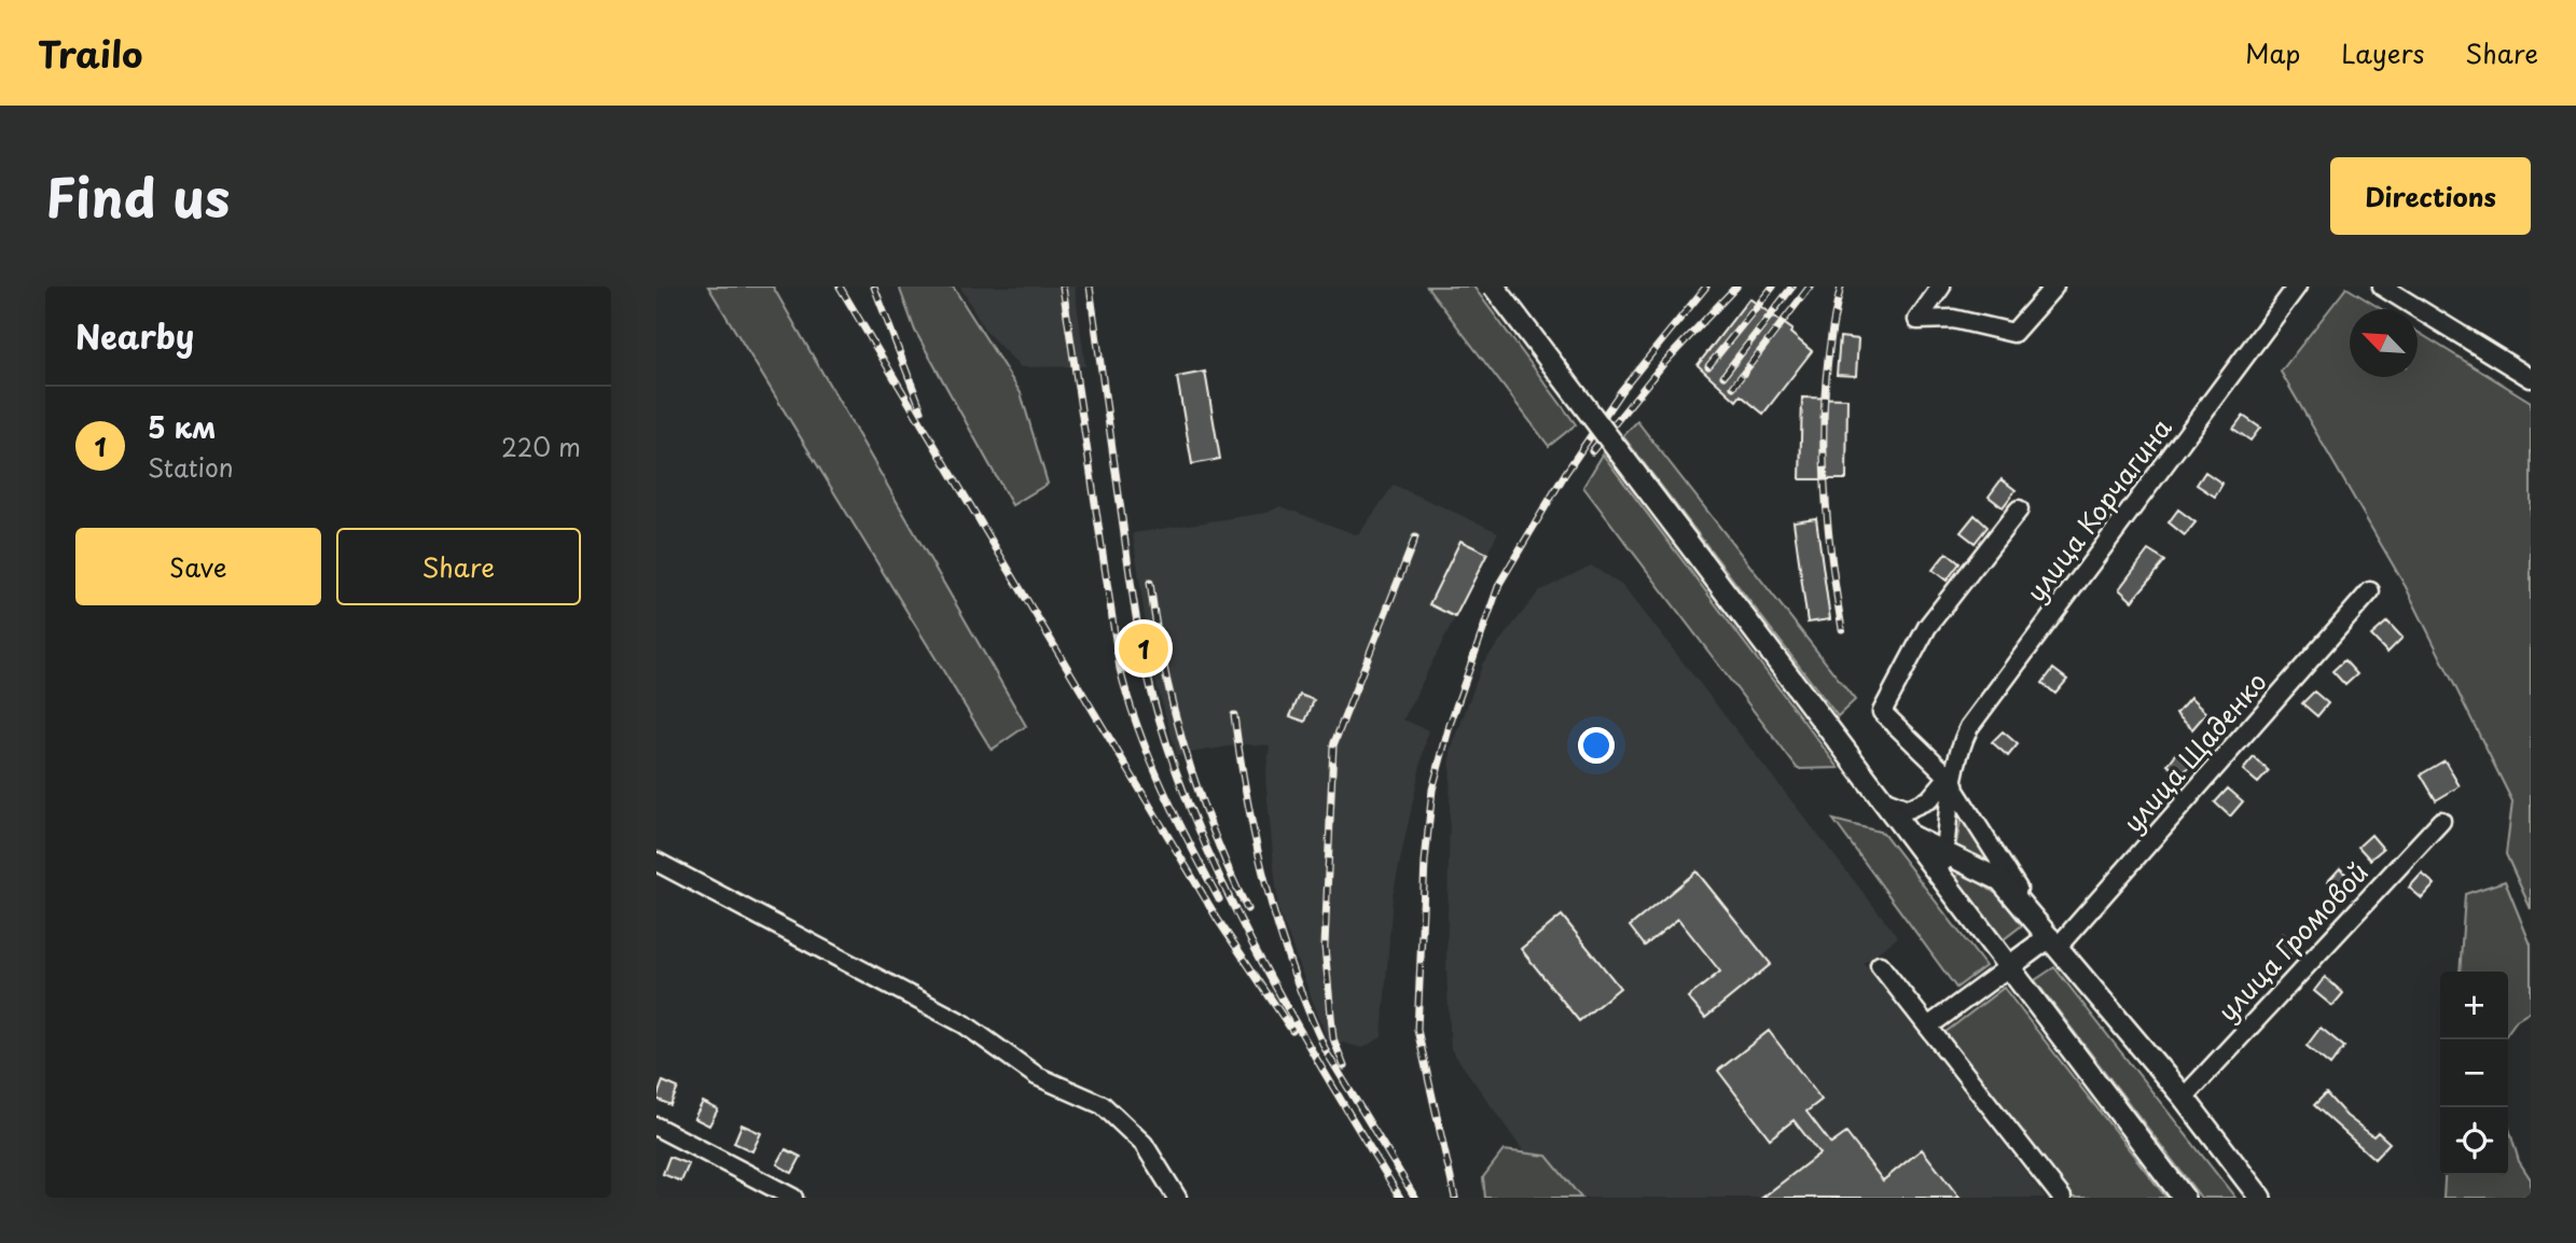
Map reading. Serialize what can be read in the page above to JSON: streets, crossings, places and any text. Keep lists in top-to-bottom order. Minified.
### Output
{"streets":{"street":["улица Корчагина","улица Щаденко","улица Громовой"]},"north":"top left","page":{"header":"Trailo","nav":["Map","Layers","Share"],"title":"Find us","buttons":["Directions",["Save","Share"]],"heading":"Nearby","list":[{"mark":"1","name":"5 км","note":"Station","value":"220 m"}],"pins":"1","map_buttons":["+","−"]}}
